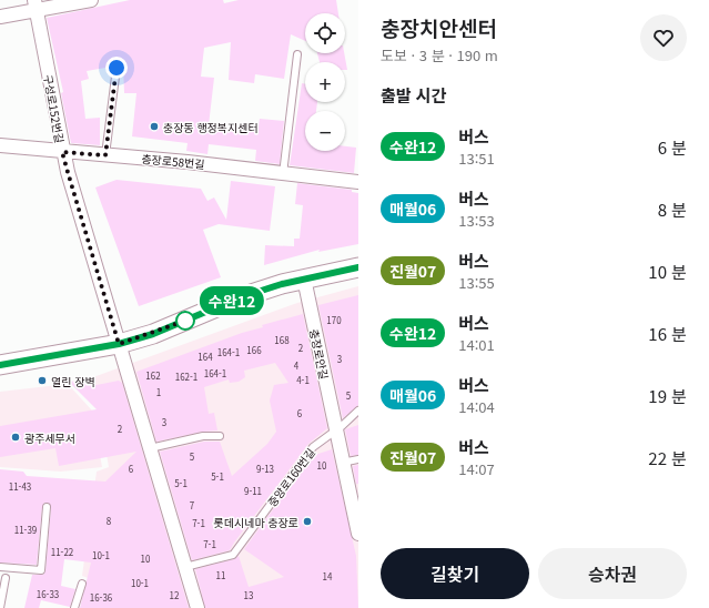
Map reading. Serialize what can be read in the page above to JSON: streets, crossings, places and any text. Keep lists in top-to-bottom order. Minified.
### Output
{"streets":{"street":["구성로152번길","충장로58번길","충장로안길"],"lane":["중앙로160번길"]},"crossings":[["구성로152번길","충장로58번길"],["충장로안길","중앙로160번길"]],"places":["충장동 행정복지센터","열린 장벽","광주세무서","롯데시네마 충장로"],"lines":["bus line 수완12"],"house_numbers":["170","168","2","166","164-1","164","3","4","164-1","162","162-1","4-1","1","5","6","3","2","5","10","6","9-13","5-1","5-1","11-43","9-11","7","8","7-1","11-39","7-1","11-22","10-1","10","11","14","10-1","16-33","12","13","16-36"],"page":{"on_map":"수완12","heading":[["충장치안센터","도보 · 3 분 · 190 m"],"출발 시간"],"map_buttons":["+","−"],"list":[{"mark":"수완12","name":"버스","note":"13:51","value":"6 분"},{"mark":"매월06","name":"버스","note":"13:53","value":"8 분"},{"mark":"진월07","name":"버스","note":"13:55","value":"10 분"},{"mark":"수완12","name":"버스","note":"14:01","value":"16 분"},{"mark":"매월06","name":"버스","note":"14:04","value":"19 분"},{"mark":"진월07","name":"버스","note":"14:07","value":"22 분"}],"buttons":["길찾기","승차권"]}}
